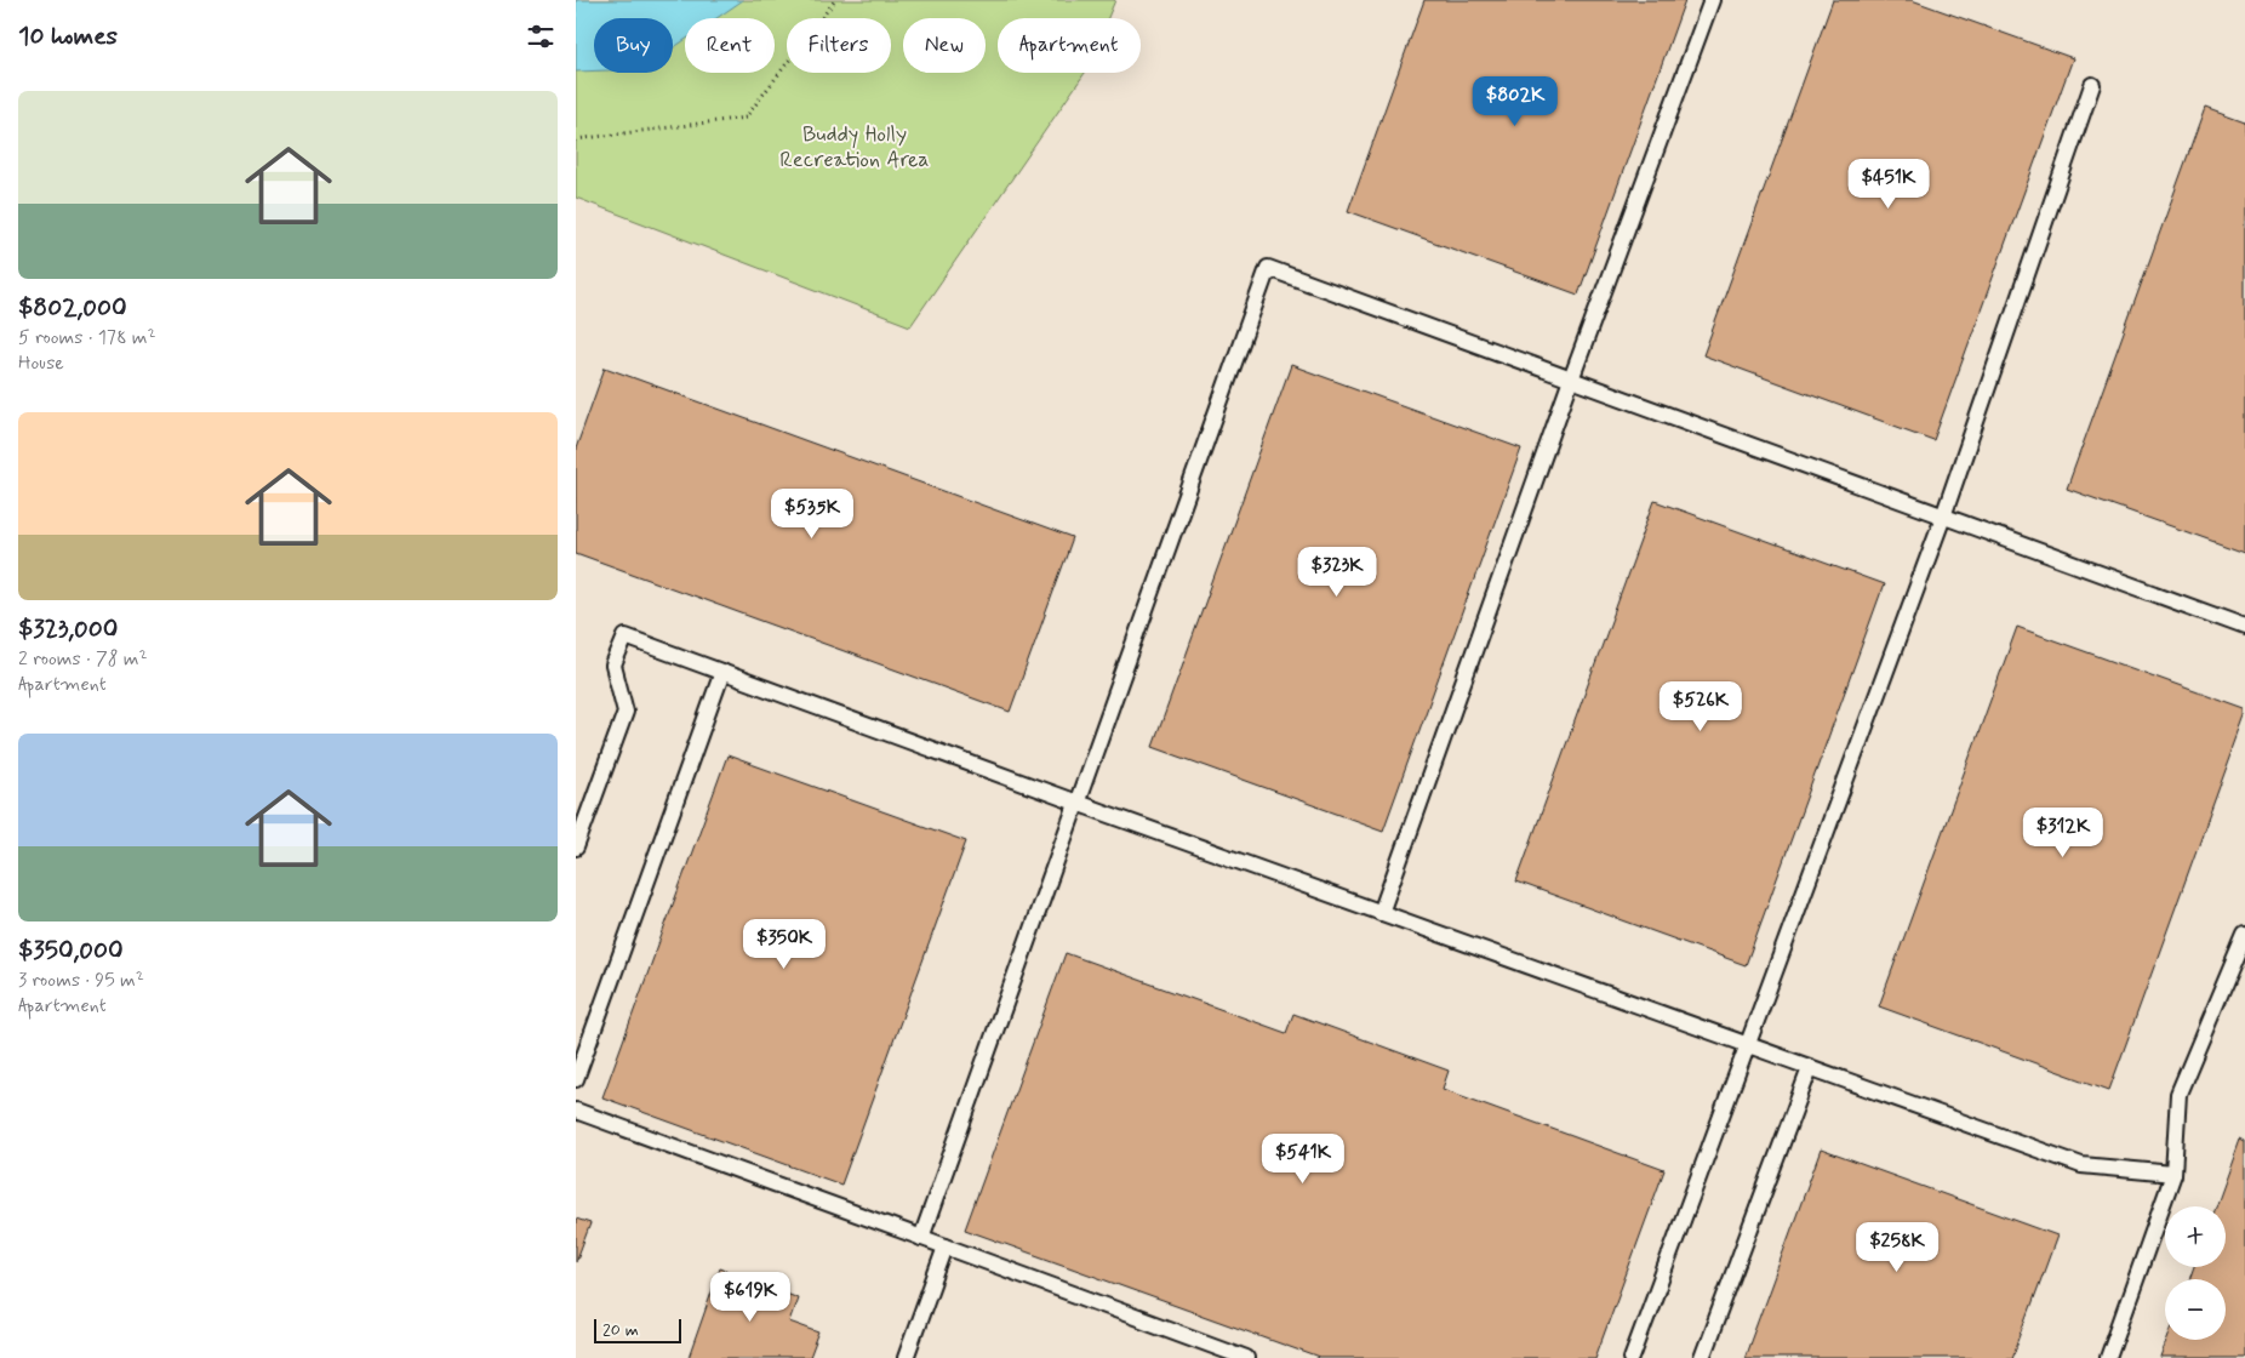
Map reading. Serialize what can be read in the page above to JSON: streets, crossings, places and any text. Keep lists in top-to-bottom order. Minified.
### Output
{"parks":["Buddy Holly Recreation Area"],"scale_bar":"20 m","page":{"heading":"10 homes","chip":["Buy","Rent","Filters","New","Apartment"],"list":[{"name":"$802,000","note":"5 rooms · 178 m² · House"},{"name":"$323,000","note":"2 rooms · 78 m² · Apartment"},{"name":"$350,000","note":"3 rooms · 95 m² · Apartment"}],"price":["$802K","$451K","$535K","$323K","$526K","$312K","$350K","$541K","$258K","$619K"],"map_buttons":["+","−"],"scale":"20 m"}}
